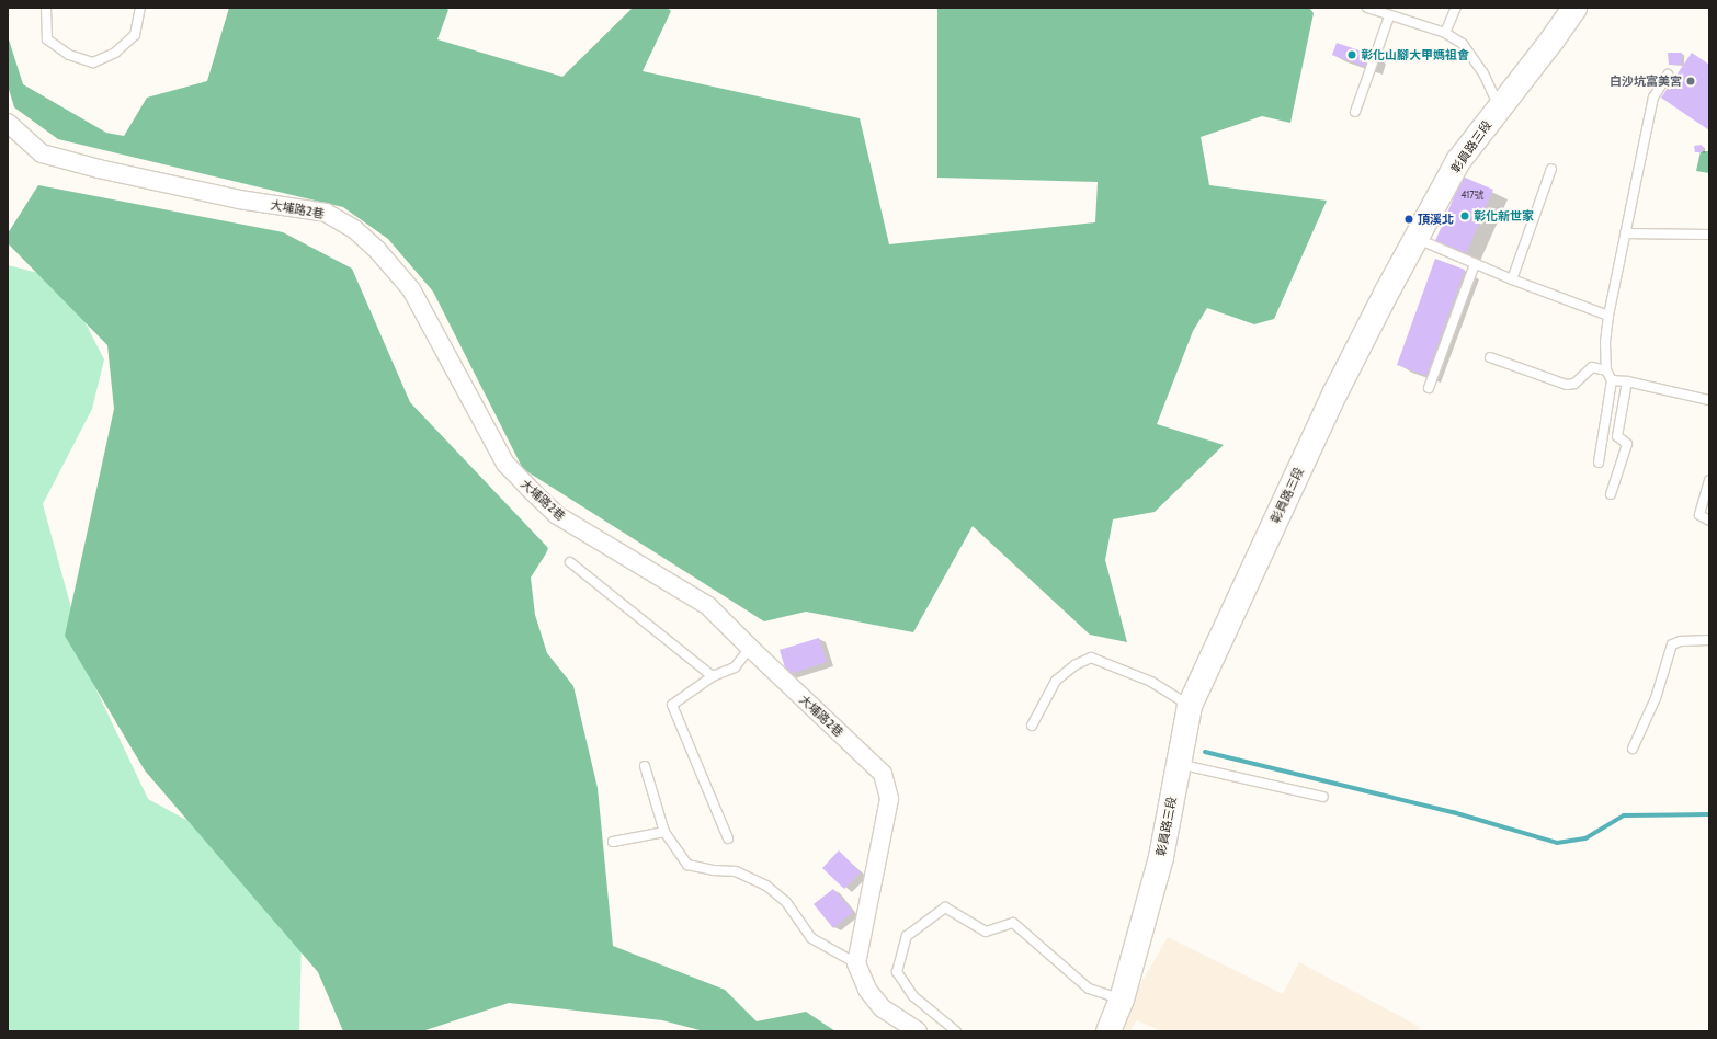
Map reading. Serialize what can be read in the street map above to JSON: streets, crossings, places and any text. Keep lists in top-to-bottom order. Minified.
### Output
{"streets":{"main road":["彰員路三段"],"street":["大埔路2巷"]},"places":["彰化山腳大甲媽祖會","白沙坑富美宮","彰化新世家","頂溪北"],"house_numbers":["417號"]}
